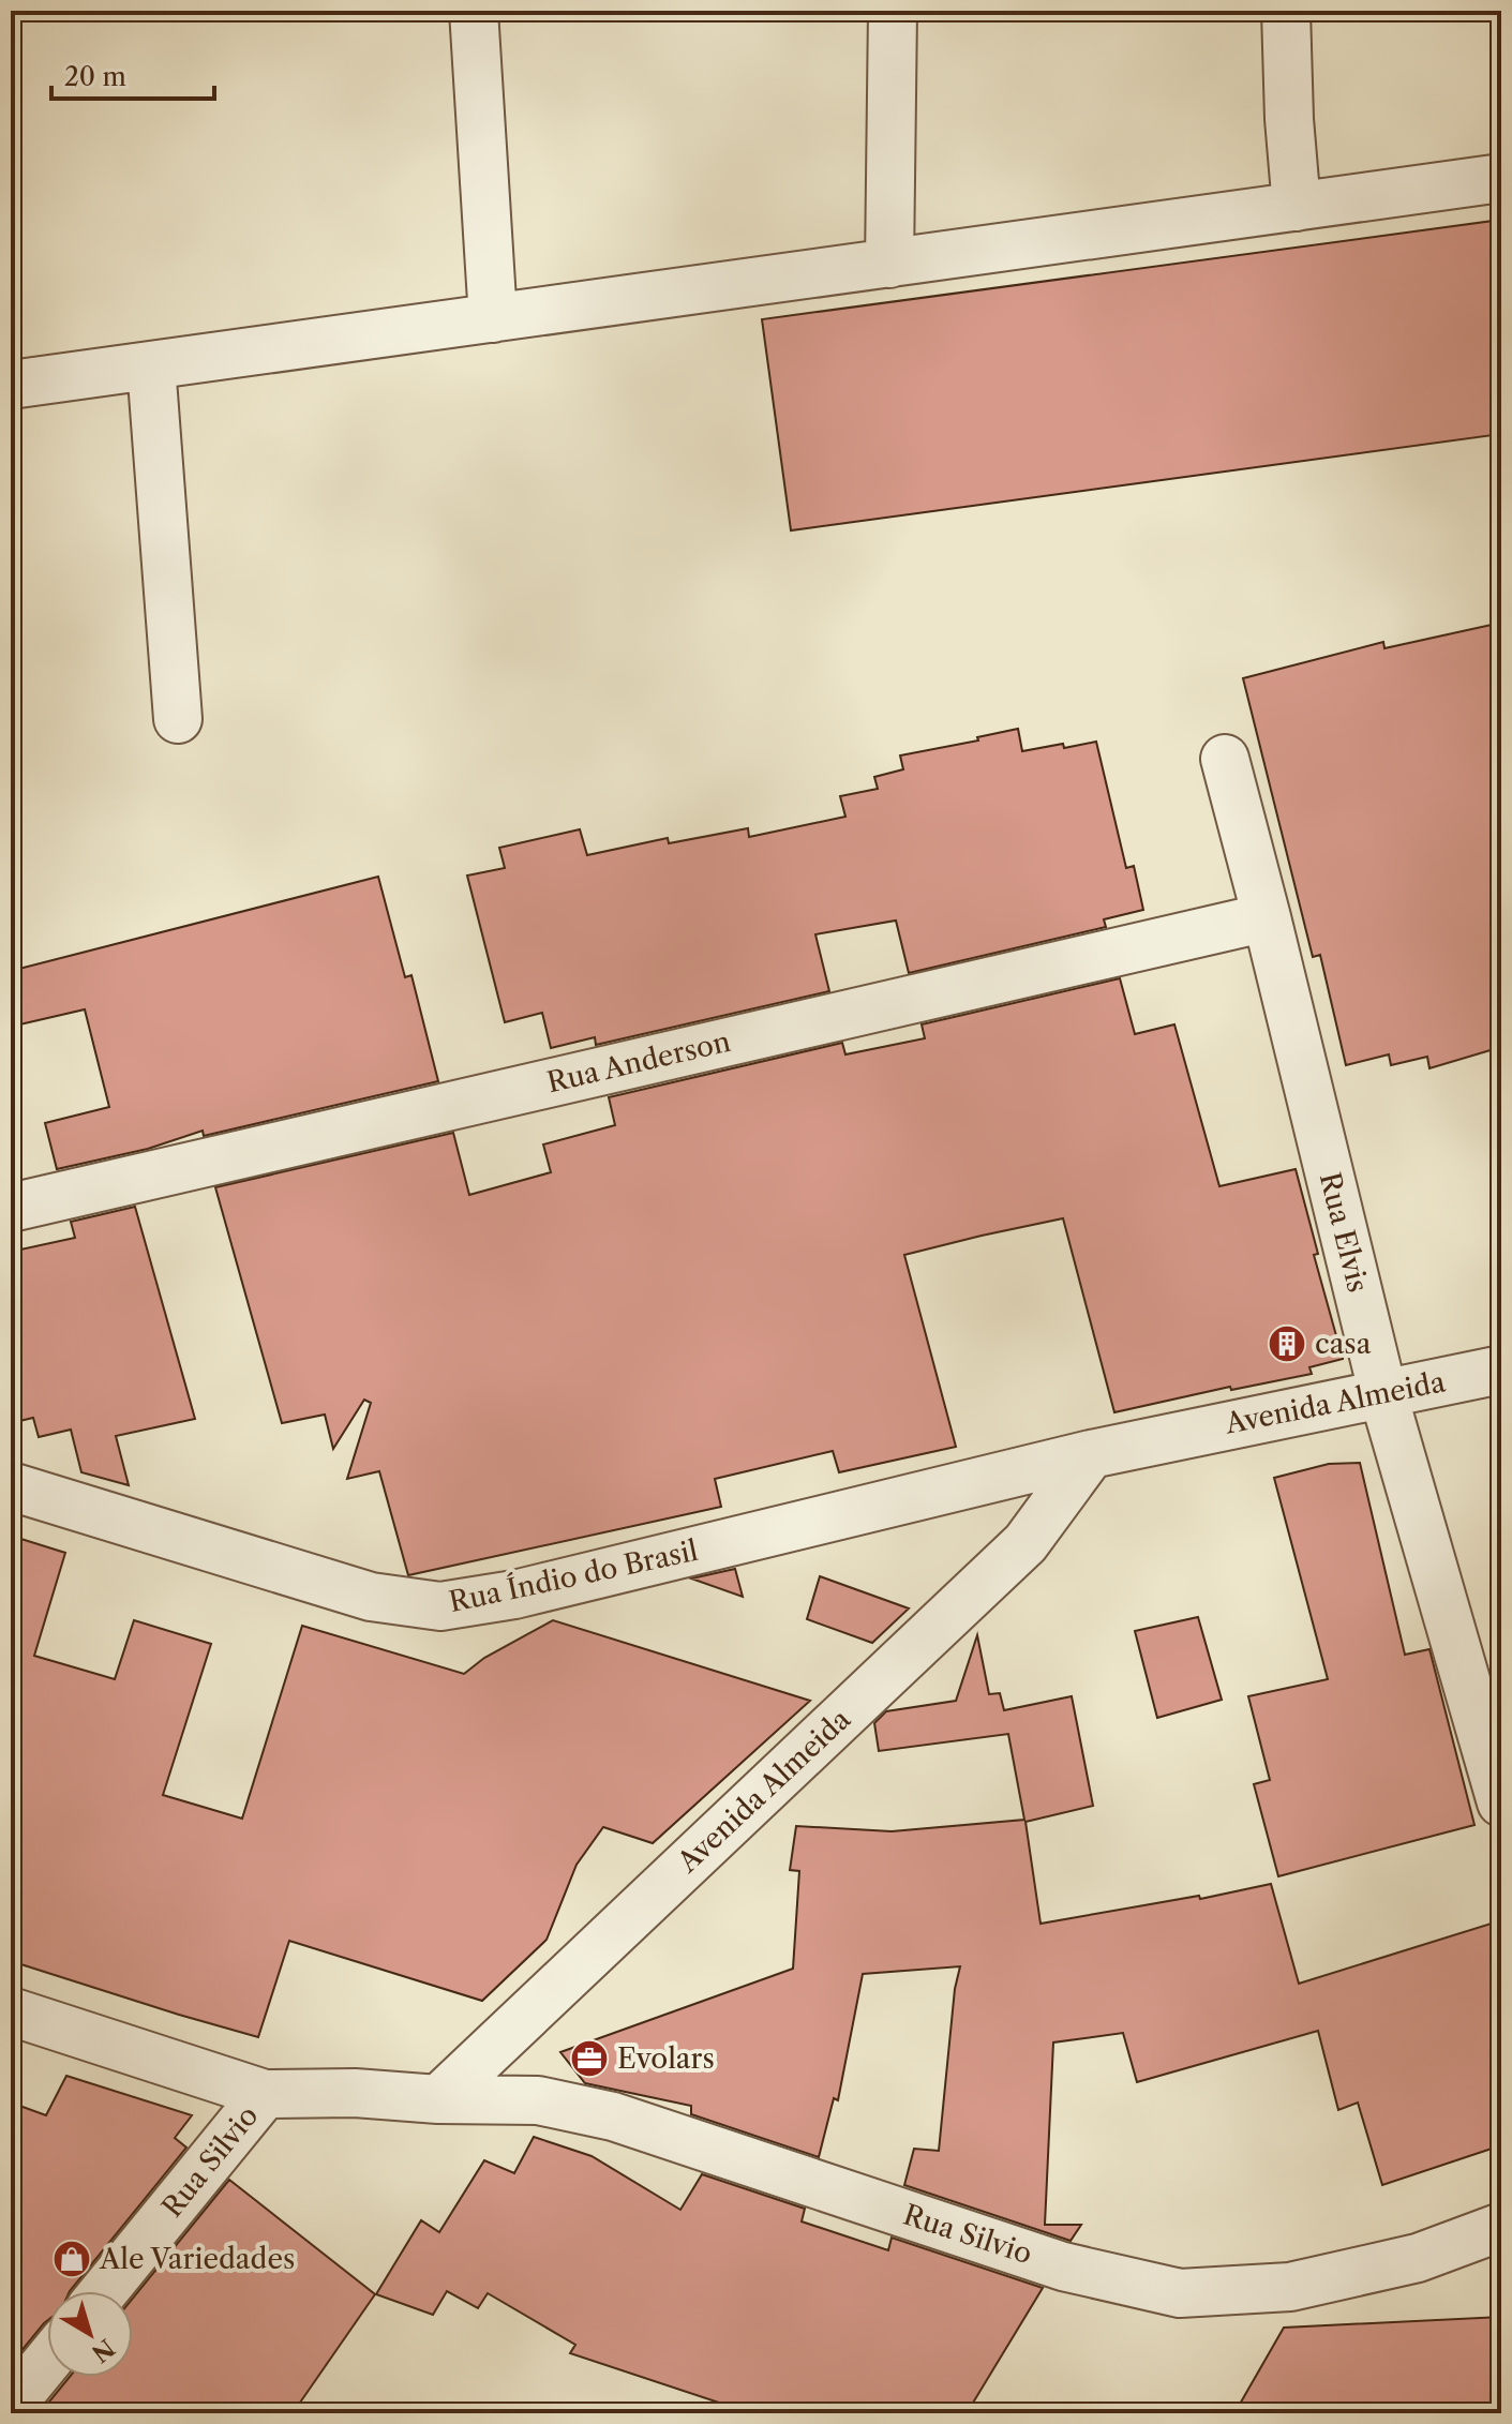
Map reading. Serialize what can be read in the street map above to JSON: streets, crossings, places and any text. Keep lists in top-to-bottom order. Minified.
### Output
{"streets":{"street":["Rua Anderson","Rua Elvis","Avenida Almeida","Rua Índio do Brasil","Rua Silvio"]},"crossings":[["Rua Anderson","Rua Elvis"],["Rua Elvis","Avenida Almeida"],["Avenida Almeida","Rua Índio do Brasil"],["Avenida Almeida","Rua Silvio"]],"places":{"building":["casa"],"office":["Evolars"],"shop":["Ale Variedades"]},"scale_bar":"20 m","north":"bottom right"}
